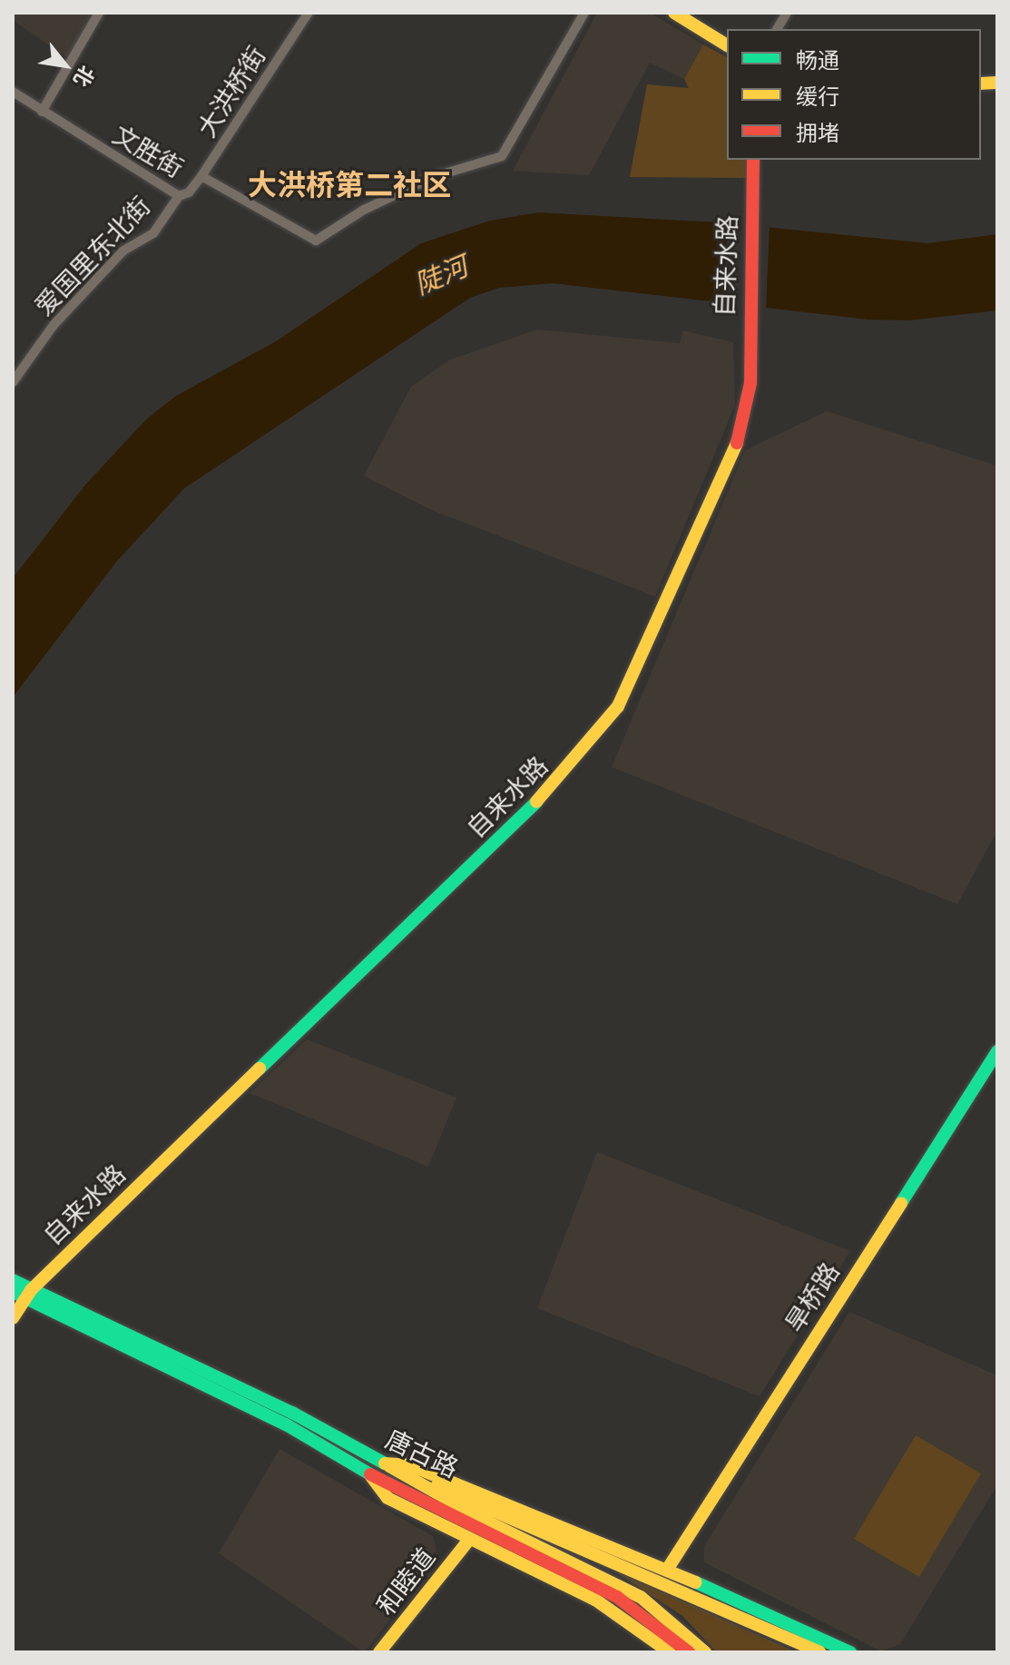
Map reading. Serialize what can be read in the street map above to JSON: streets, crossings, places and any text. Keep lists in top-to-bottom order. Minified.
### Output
{"streets":{"main road":["自来水路","旱桥路","唐古路","和睦道"],"street":["大洪桥街","文胜街","爱国里东北街"]},"crossings":[["大洪桥街","文胜街"],["文胜街","爱国里东北街"],["自来水路","唐古路"]],"districts":["大洪桥第二社区"],"water":["陡河"],"legend":["畅通","缓行","拥堵"],"north":"bottom right"}
